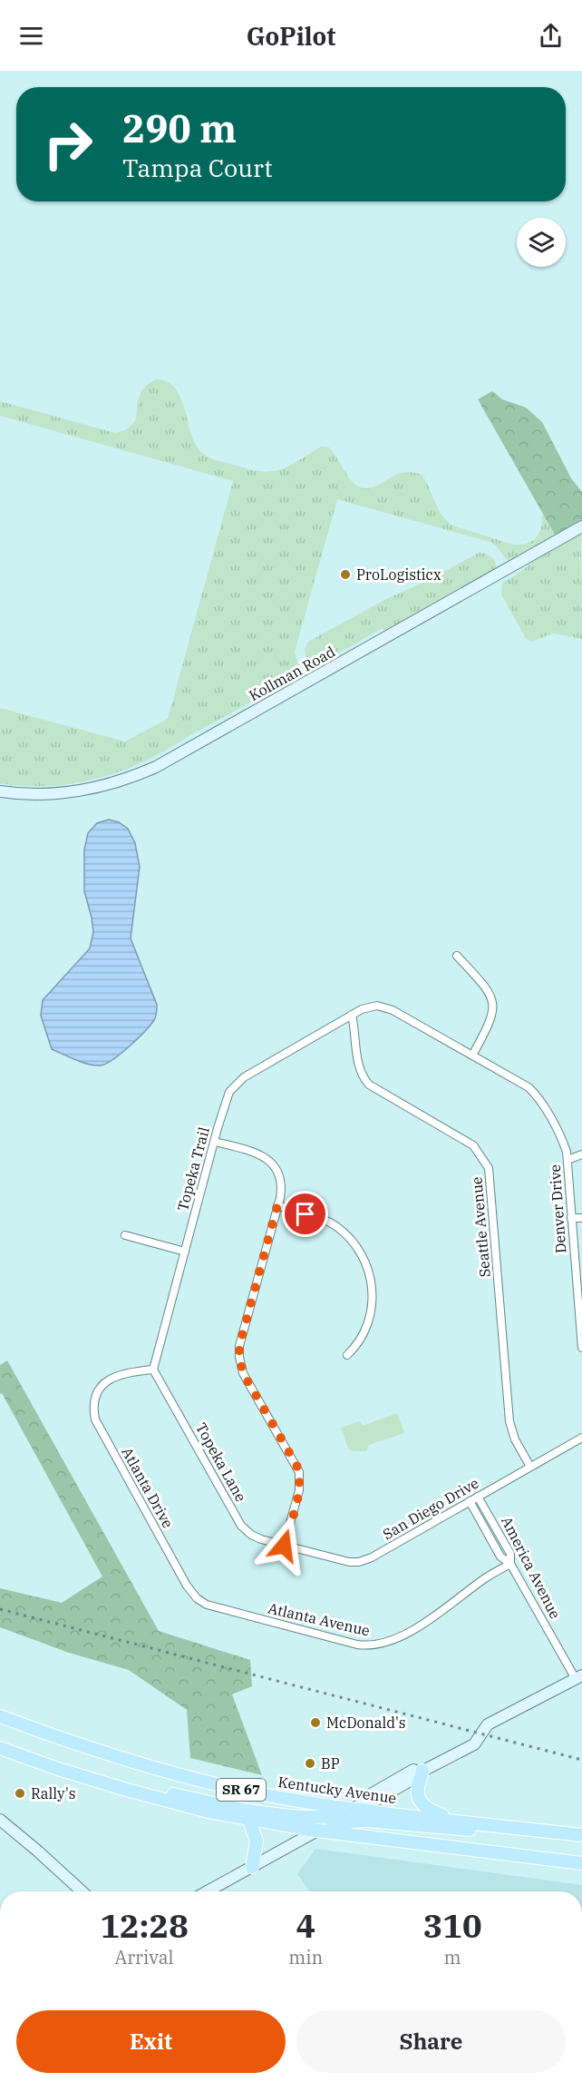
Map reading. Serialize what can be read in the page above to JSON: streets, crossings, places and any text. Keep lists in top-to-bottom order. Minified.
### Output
{"streets":{"main road":["SR 67","Kentucky Avenue"],"street":["Kollman Road","Topeka Trail","Denver Drive","Seattle Avenue","Topeka Lane","Atlanta Drive","San Diego Drive","America Avenue","Atlanta Avenue"]},"crossings":[["Topeka Trail","Denver Drive"],["Topeka Trail","Seattle Avenue"],["Topeka Trail","Topeka Lane"],["Topeka Trail","Atlanta Drive"],["Seattle Avenue","San Diego Drive"],["Topeka Lane","Atlanta Drive"],["Topeka Lane","San Diego Drive"],["Atlanta Drive","Atlanta Avenue"],["San Diego Drive","America Avenue"],["America Avenue","Atlanta Avenue"]],"places":["ProLogisticx","McDonald's","BP","Rally's"],"page":{"header":"GoPilot","turn":["290 m","Tampa Court"],"eta":["12:28","Arrival","4","min","310","m"],"buttons":["Exit","Share"]}}
